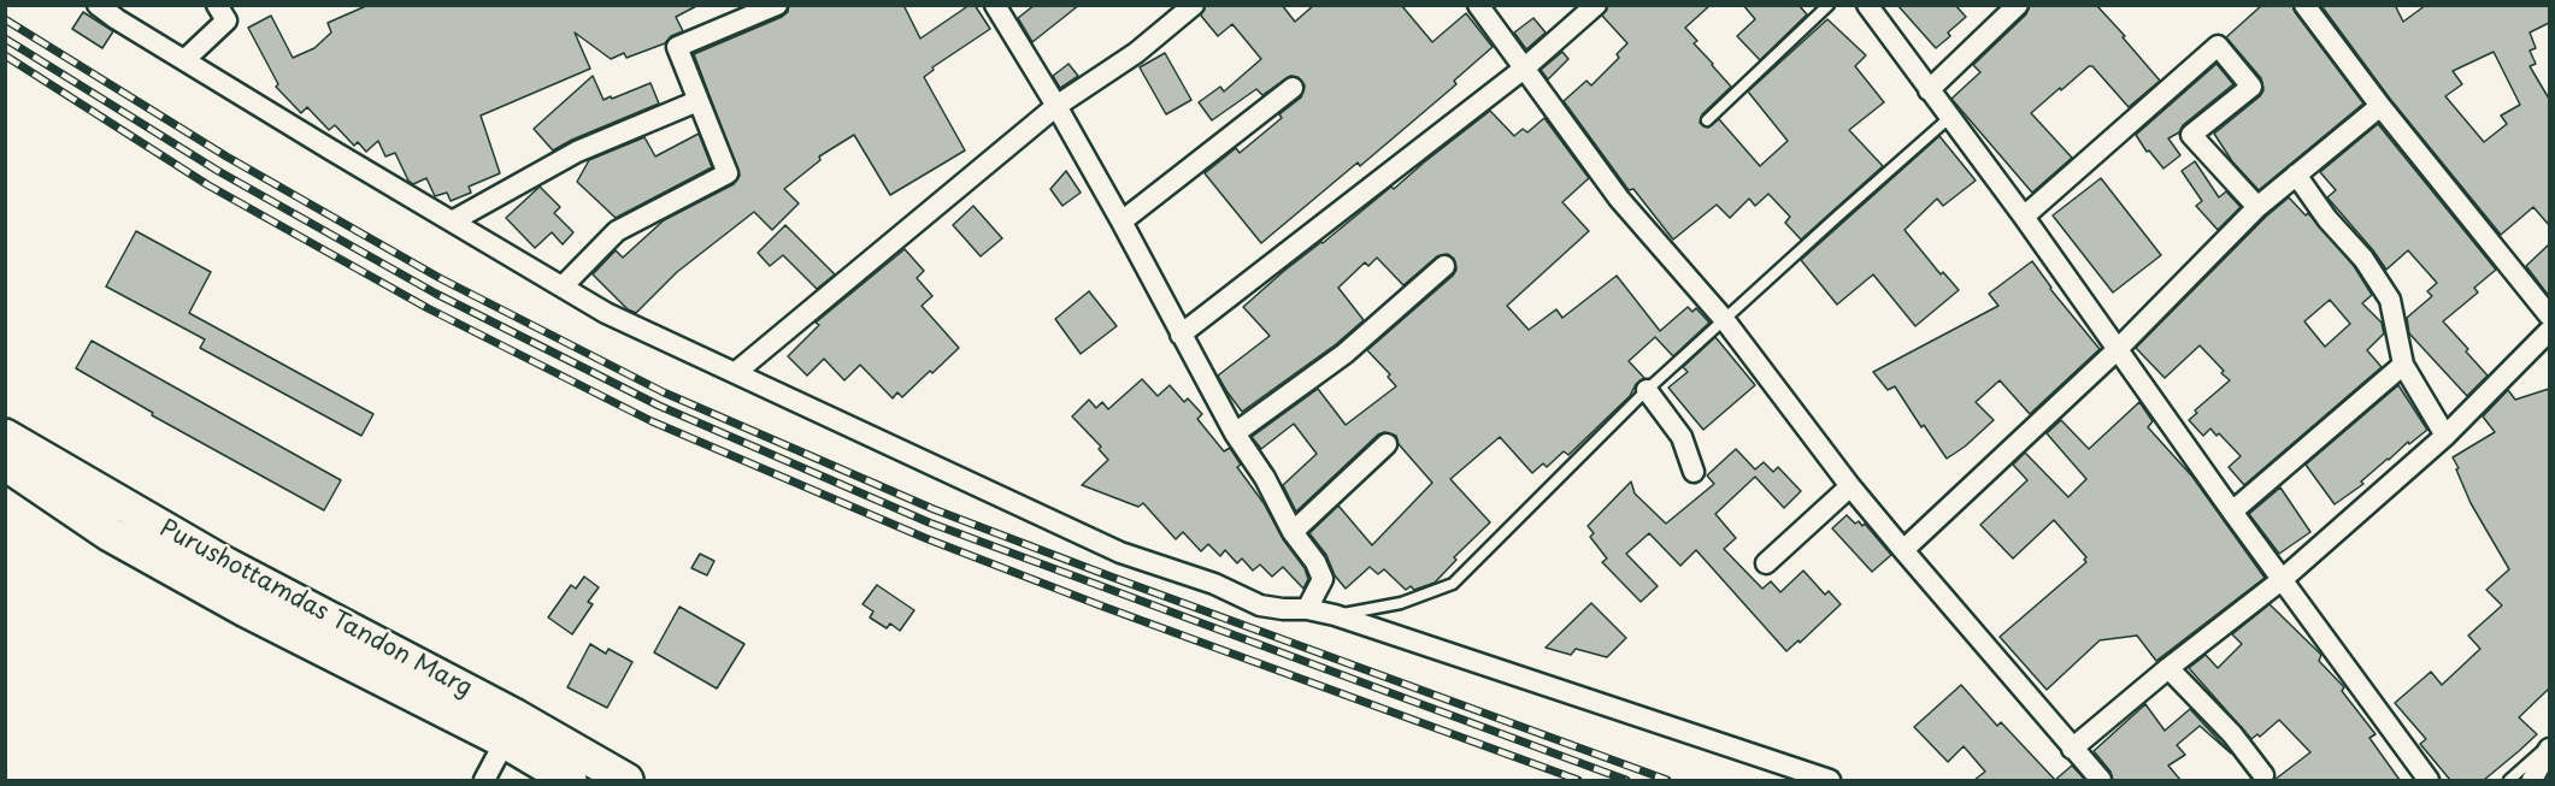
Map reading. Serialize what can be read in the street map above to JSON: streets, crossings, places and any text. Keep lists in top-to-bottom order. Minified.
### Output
{"streets":{"main road":["Purushottamdas Tandon Marg"]}}
